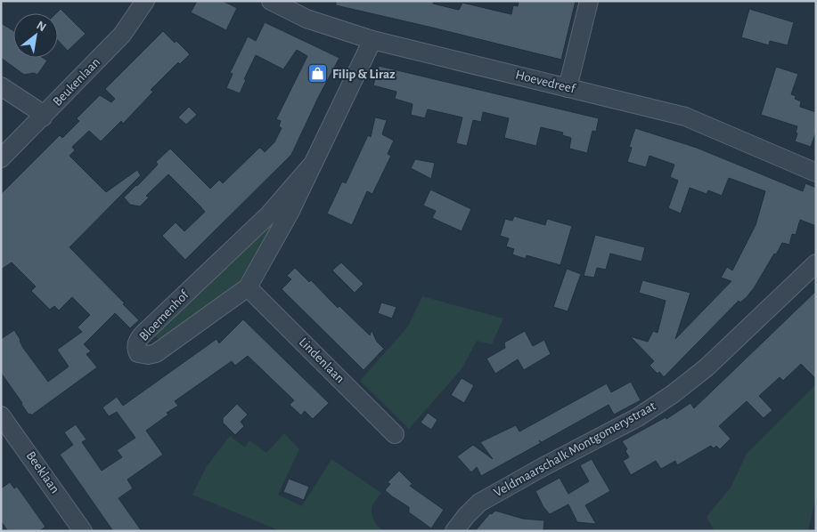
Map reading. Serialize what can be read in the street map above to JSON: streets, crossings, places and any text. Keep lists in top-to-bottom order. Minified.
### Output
{"streets":{"street":["Beukenlaan","Hoevedreef","Bloemenhof","Lindenlaan","Veldmaarschalk Montgomerystraat","Beeklaan"]},"crossings":[["Hoevedreef","Bloemenhof"],["Bloemenhof","Lindenlaan"]],"places":{"shop":["Filip & Liraz"]},"north":"top right"}
